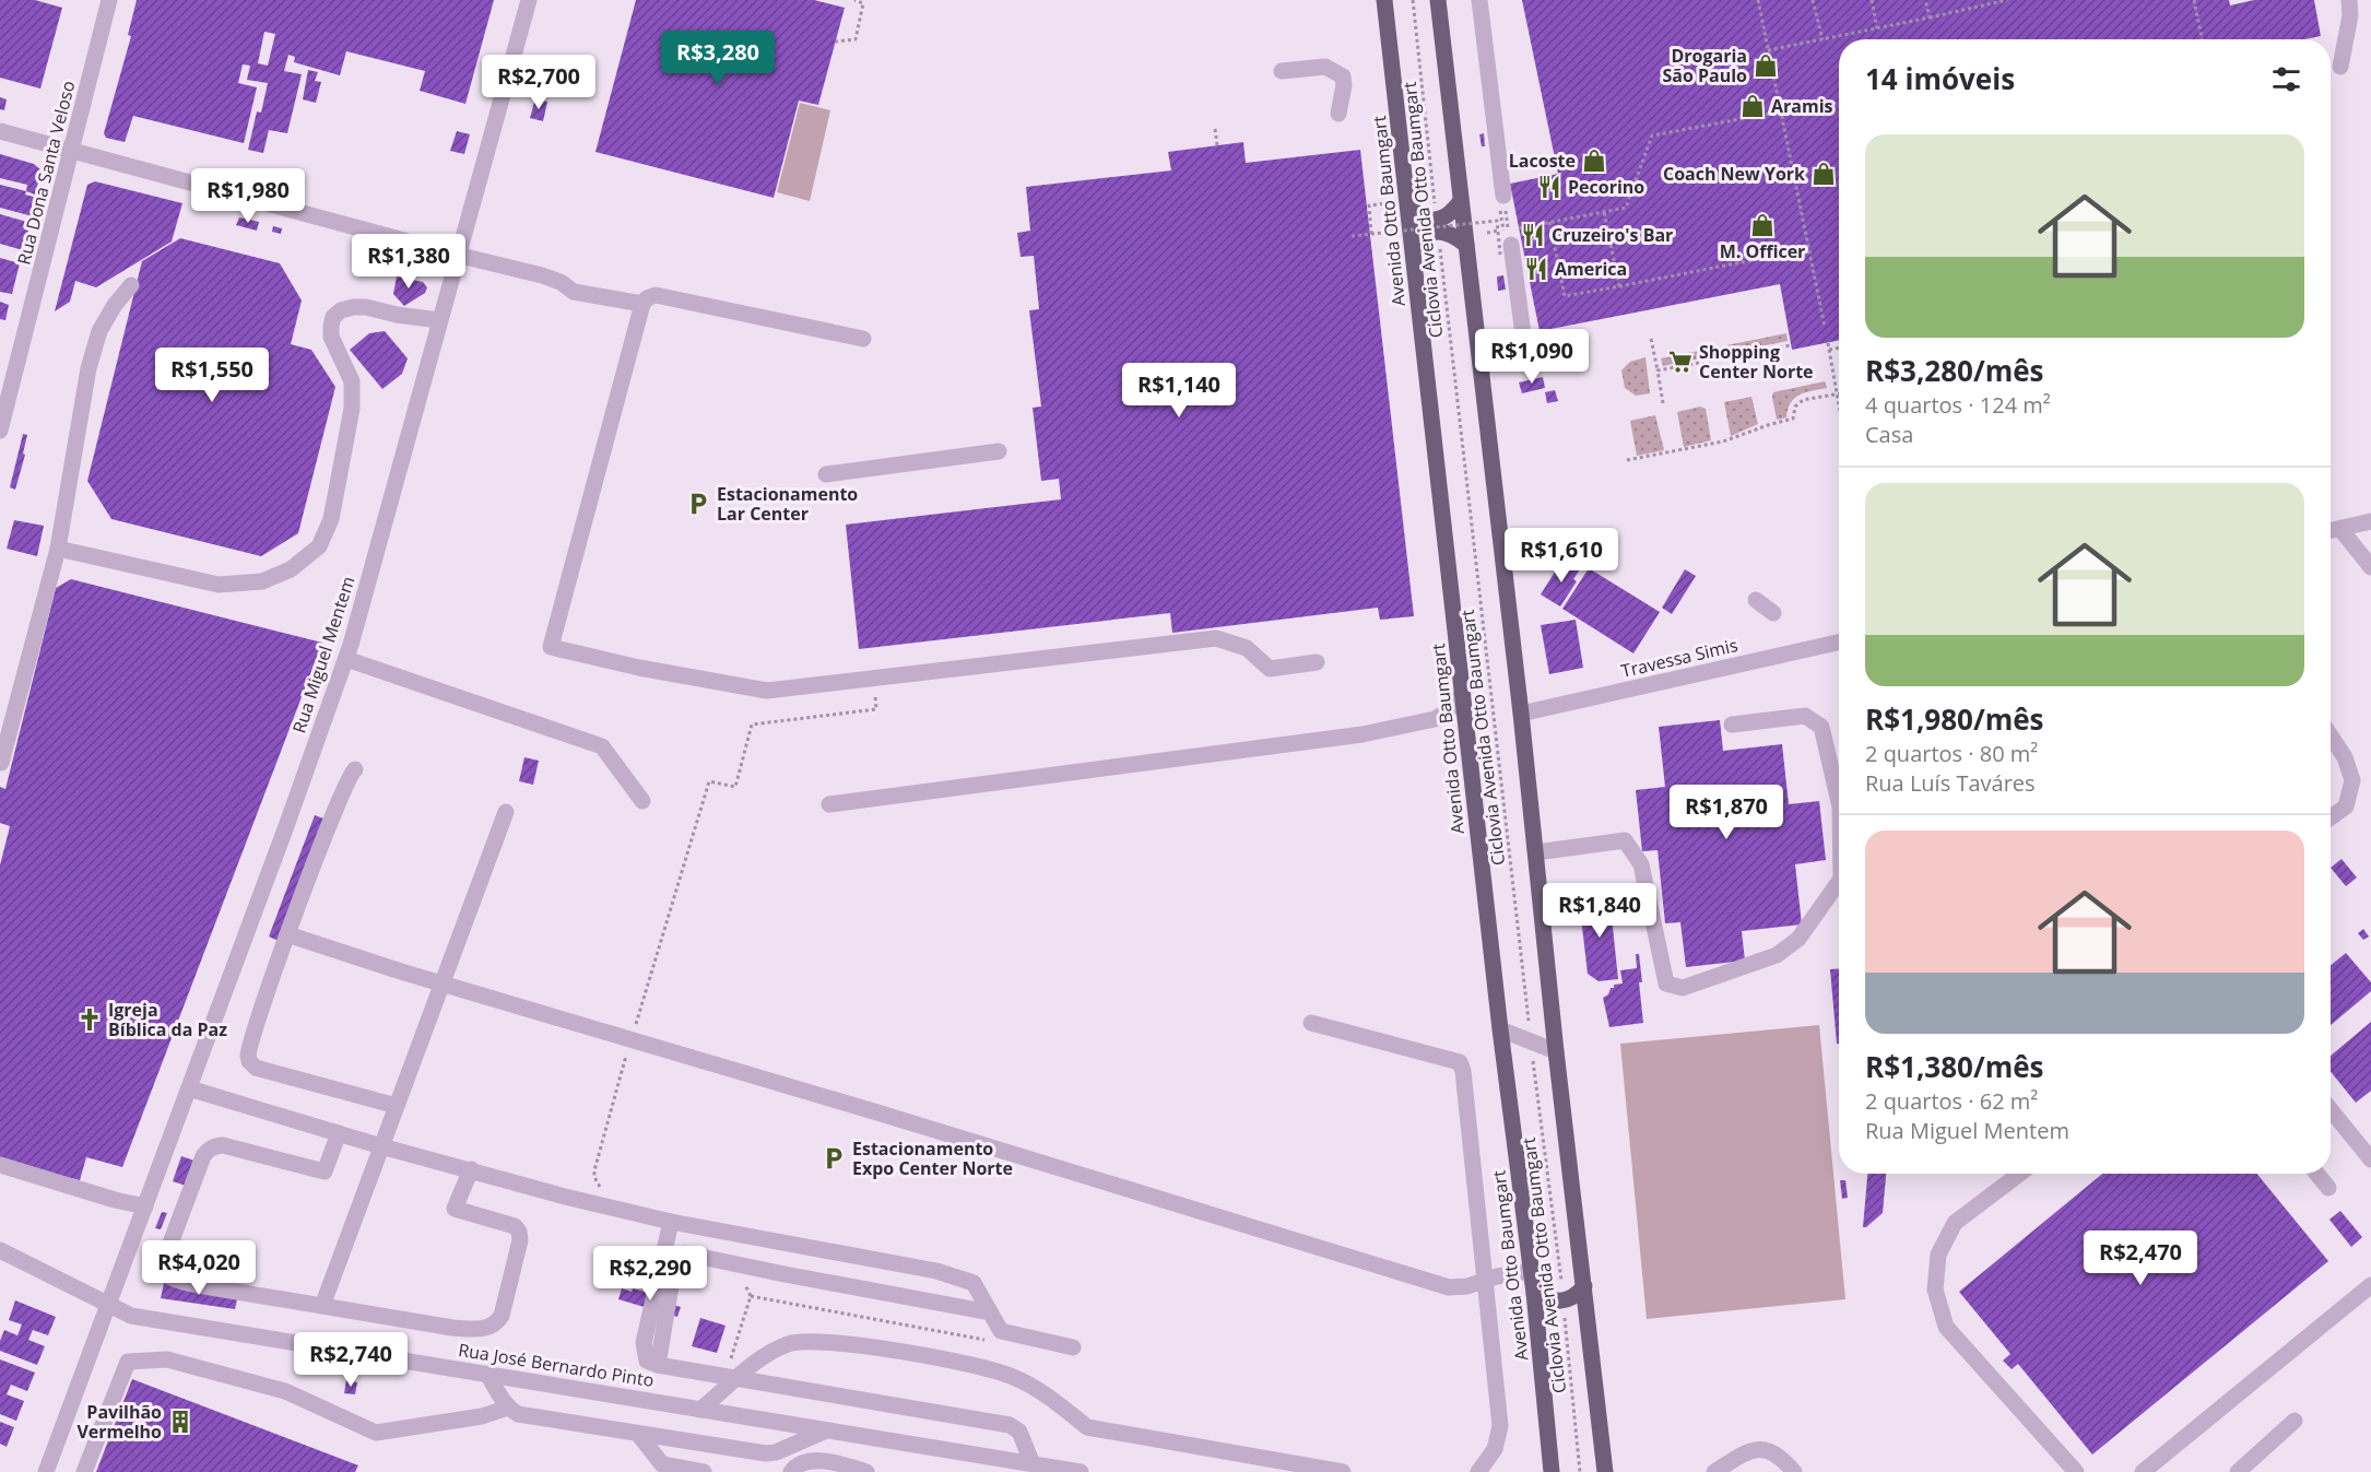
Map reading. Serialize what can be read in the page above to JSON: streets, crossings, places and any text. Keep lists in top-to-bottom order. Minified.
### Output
{"streets":{"main road":["Avenida Otto Baumgart"],"street":["Rua Dona Santa Veloso","Rua Miguel Mentem","Travessa Simis","Rua José Bernardo Pinto"],"path":["Ciclovia Avenida Otto Baumgart"]},"crossings":[["Rua Miguel Mentem","Rua José Bernardo Pinto"]],"places":{"shop":["Drogaria São Paulo","Aramis","Lacoste","Coach New York","M. Officer"],"restaurant":["Pecorino","Cruzeiro's Bar","America"],"supermarket":["Shopping Center Norte"],"parking":["Estacionamento Lar Center","Estacionamento Expo Center Norte"],"church":["Igreja Bíblica da Paz"],"building":["Pavilhão Vermelho"]},"page":{"price":["R$3,280","R$2,700","R$1,980","R$1,380","R$1,090","R$1,550","R$1,140","R$1,610","R$1,870","R$1,840","R$2,470","R$4,020","R$2,290","R$2,740"],"heading":"14 imóveis","list":[{"name":"R$3,280/mês","note":"4 quartos · 124 m² · Casa"},{"name":"R$1,980/mês","note":"2 quartos · 80 m² · Rua Luís Taváres"},{"name":"R$1,380/mês","note":"2 quartos · 62 m² · Rua Miguel Mentem"}]}}
